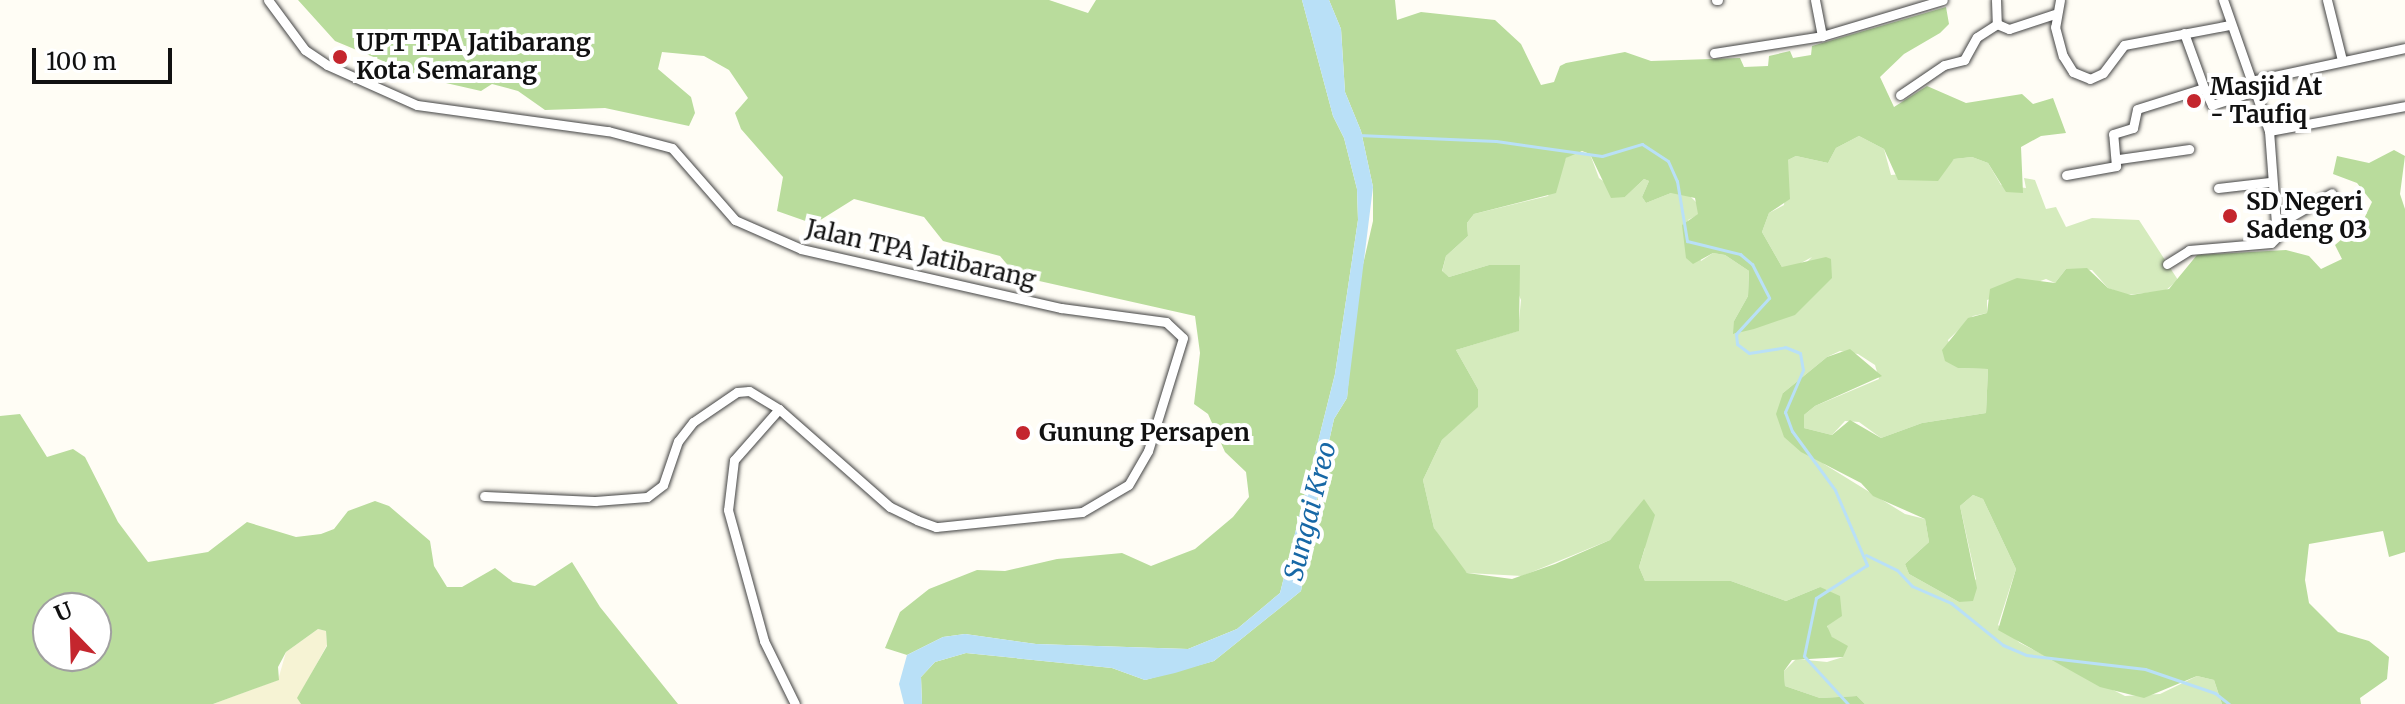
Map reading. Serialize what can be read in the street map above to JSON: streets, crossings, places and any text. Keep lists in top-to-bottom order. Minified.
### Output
{"streets":{"street":["Jalan TPA Jatibarang"]},"water":["Sungai Kreo"],"places":["UPT TPA Jatibarang Kota Semarang","Masjid At - Taufiq","SD Negeri Sadeng 03","Gunung Persapen"],"scale_bar":"100 m","north":"top left"}
